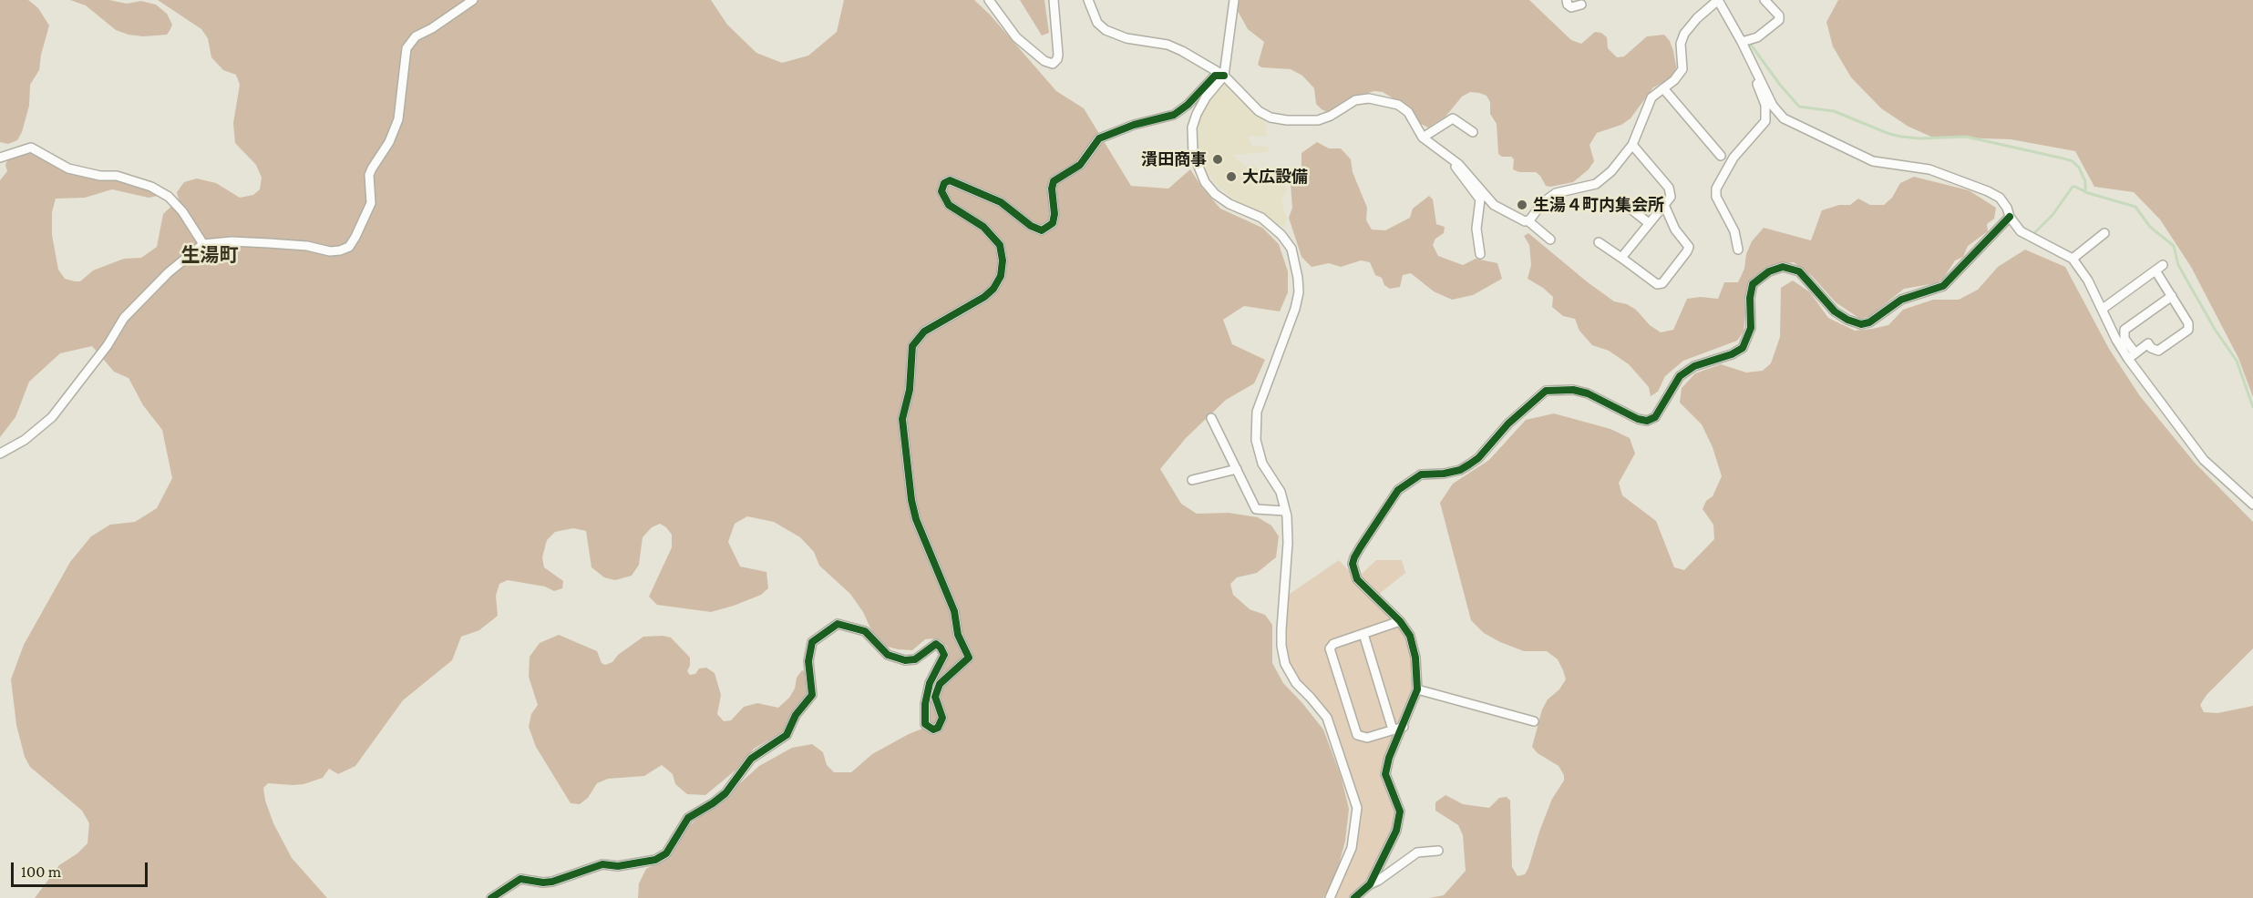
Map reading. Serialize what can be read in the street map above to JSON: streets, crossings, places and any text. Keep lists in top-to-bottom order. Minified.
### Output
{"districts":["生湯町"],"places":["潰田商事","大広設備","生湯４町内集会所"],"scale_bar":"100 m"}
